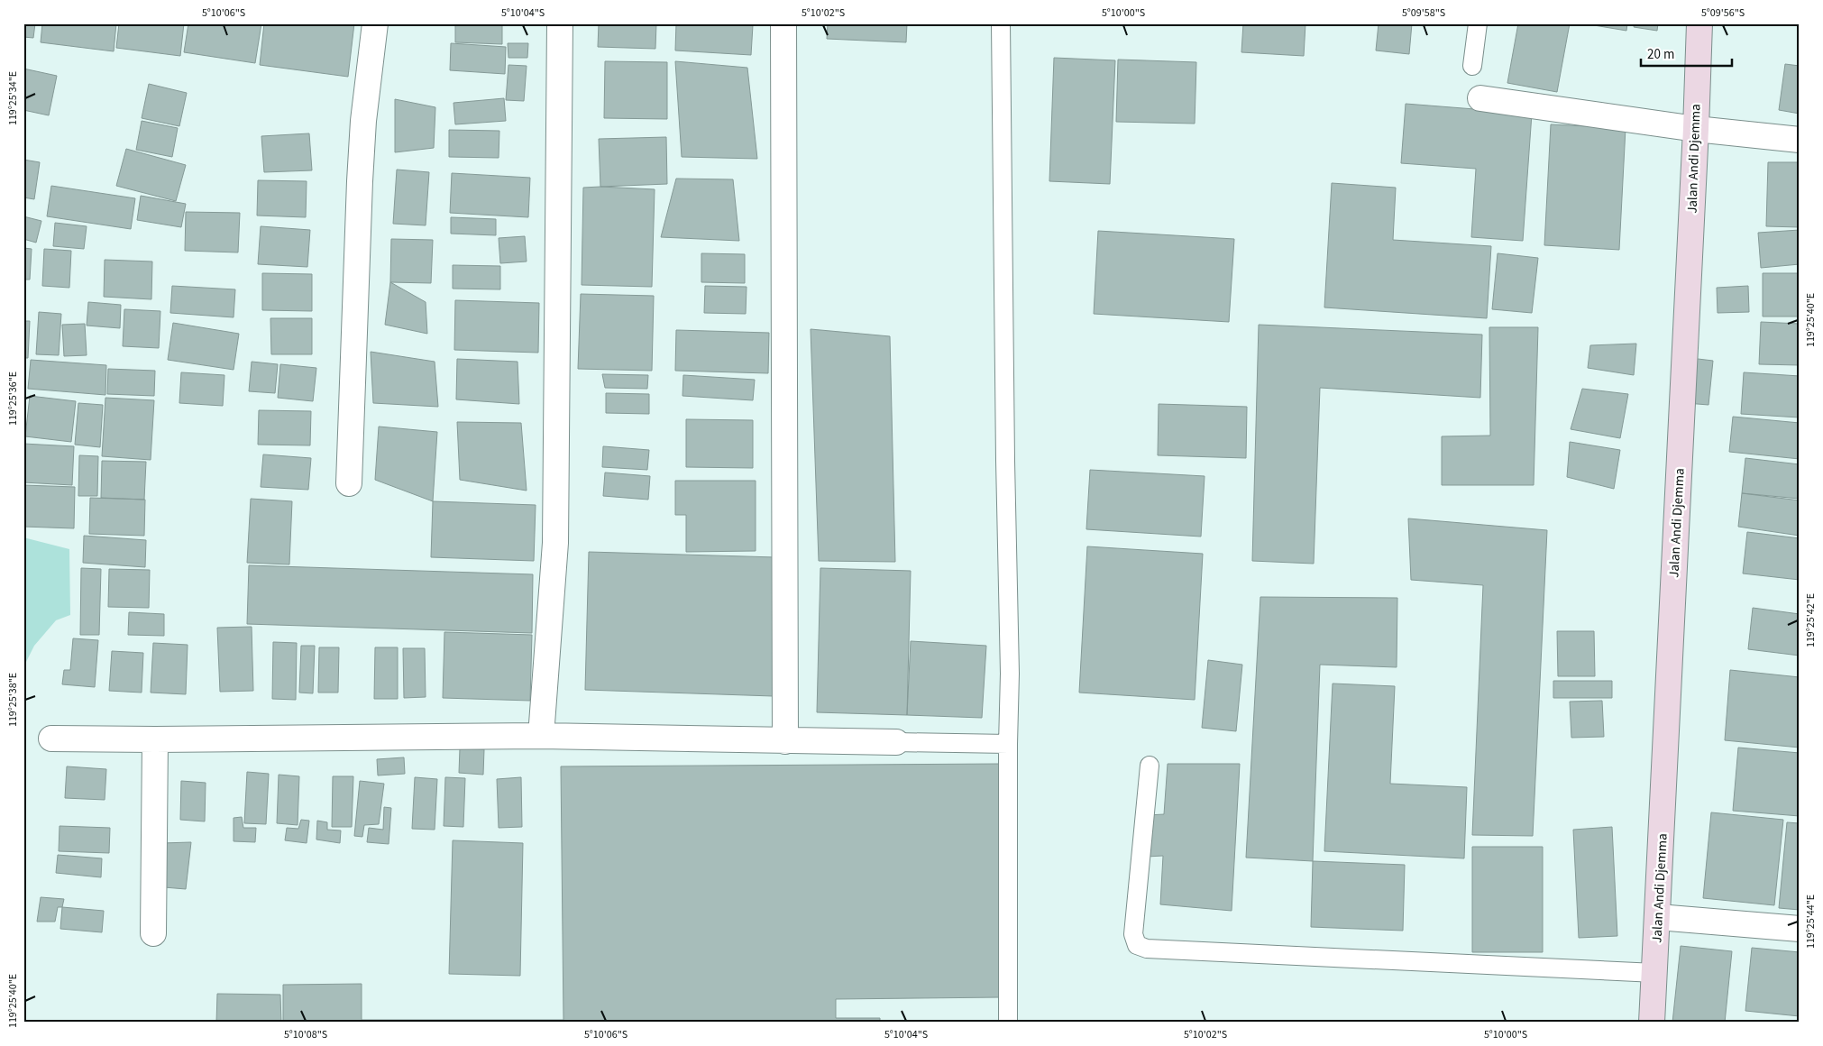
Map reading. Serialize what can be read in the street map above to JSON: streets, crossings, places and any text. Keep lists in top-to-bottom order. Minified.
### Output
{"streets":{"main road":["Jalan Andi Djemma"]},"scale_bar":"20 m","coordinates":["5°10'06\"S","5°10'04\"S","5°10'02\"S","5°10'00\"S","5°09'58\"S","5°09'56\"S","119°25'34\"E","119°25'40\"E","119°25'36\"E","119°25'42\"E","119°25'38\"E","119°25'44\"E","5°10'08\"S"]}
